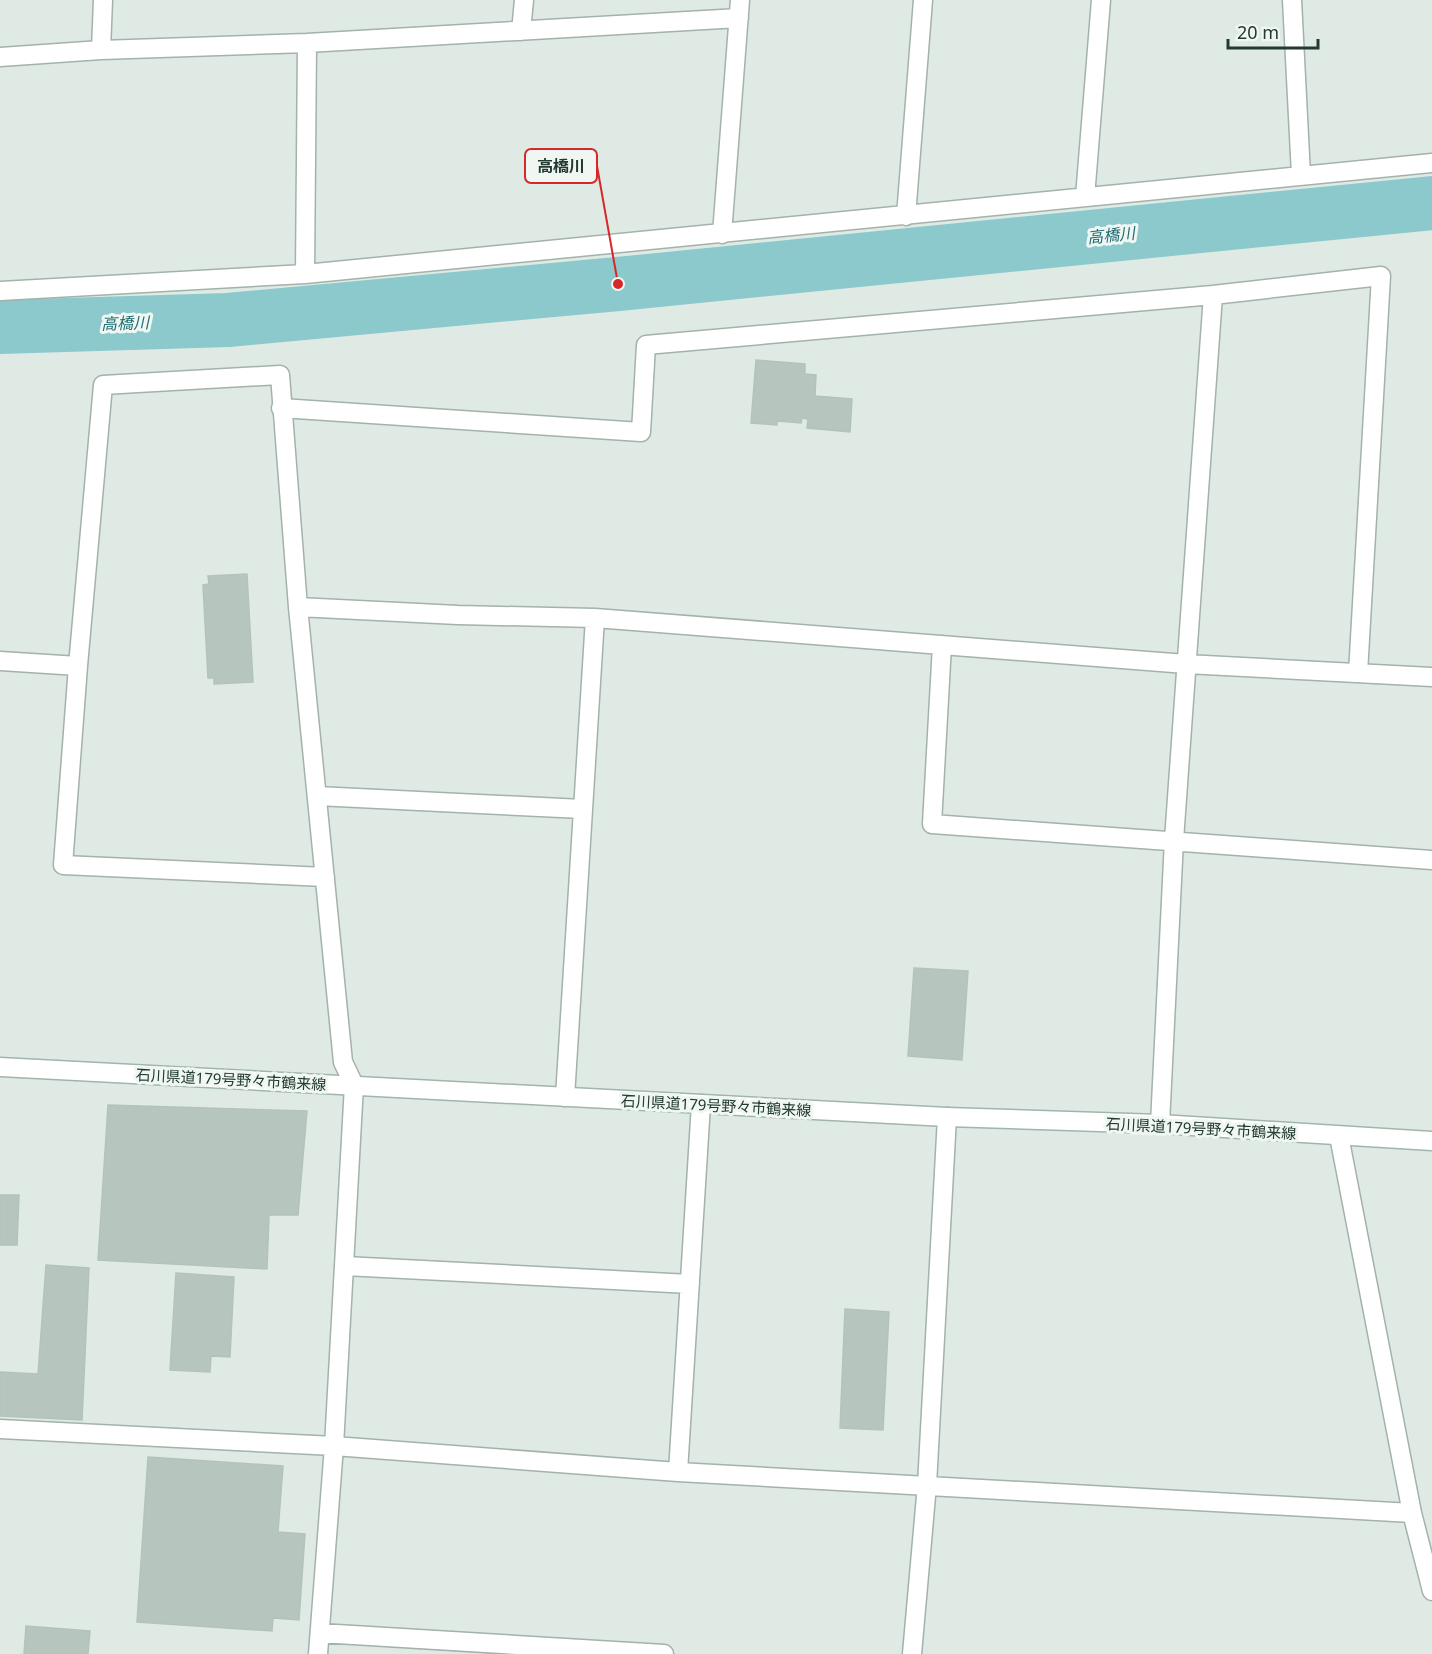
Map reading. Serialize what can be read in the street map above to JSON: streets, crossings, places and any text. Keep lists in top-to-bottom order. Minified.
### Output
{"streets":{"street":["石川県道179号野々市鶴来線"]},"water":["高橋川"],"places":["高橋川"],"scale_bar":"20 m"}
